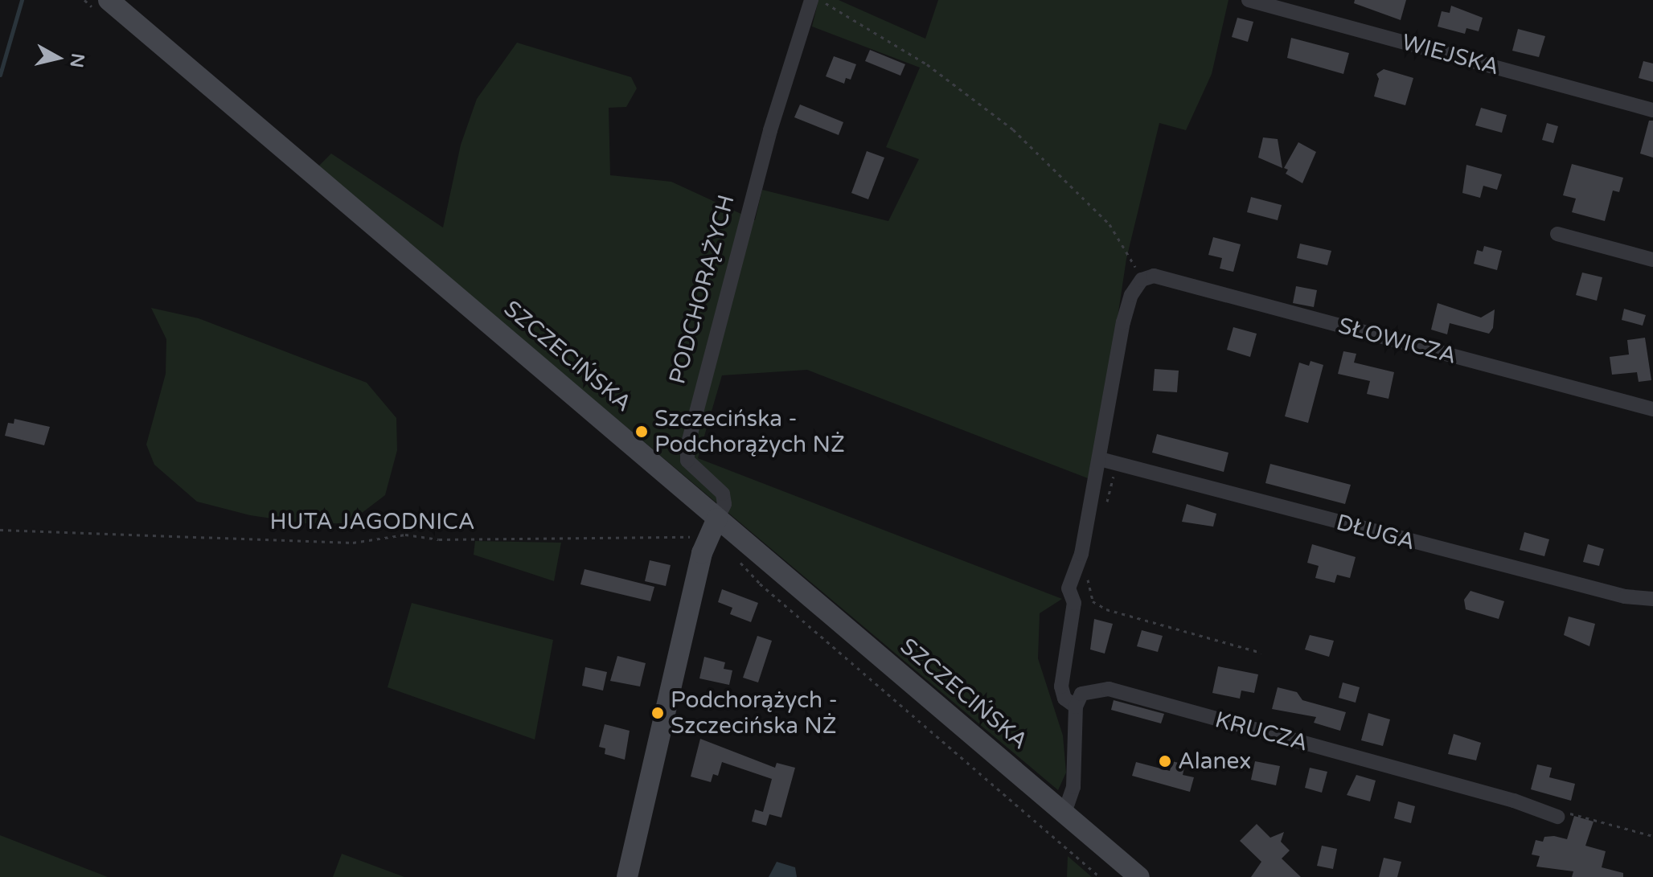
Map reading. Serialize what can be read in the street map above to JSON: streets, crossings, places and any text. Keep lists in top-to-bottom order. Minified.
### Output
{"streets":{"main road":["PODCHORĄŻYCH","SZCZECIŃSKA"],"street":["WIEJSKA","SŁOWICZA","DŁUGA","KRUCZA"],"path":["HUTA JAGODNICA"]},"crossings":[["PODCHORĄŻYCH","SZCZECIŃSKA"],["PODCHORĄŻYCH","HUTA JAGODNICA"]],"places":["Szczecińska - Podchorążych NŻ","Podchorążych - Szczecińska NŻ","Alanex"],"north":"right"}
